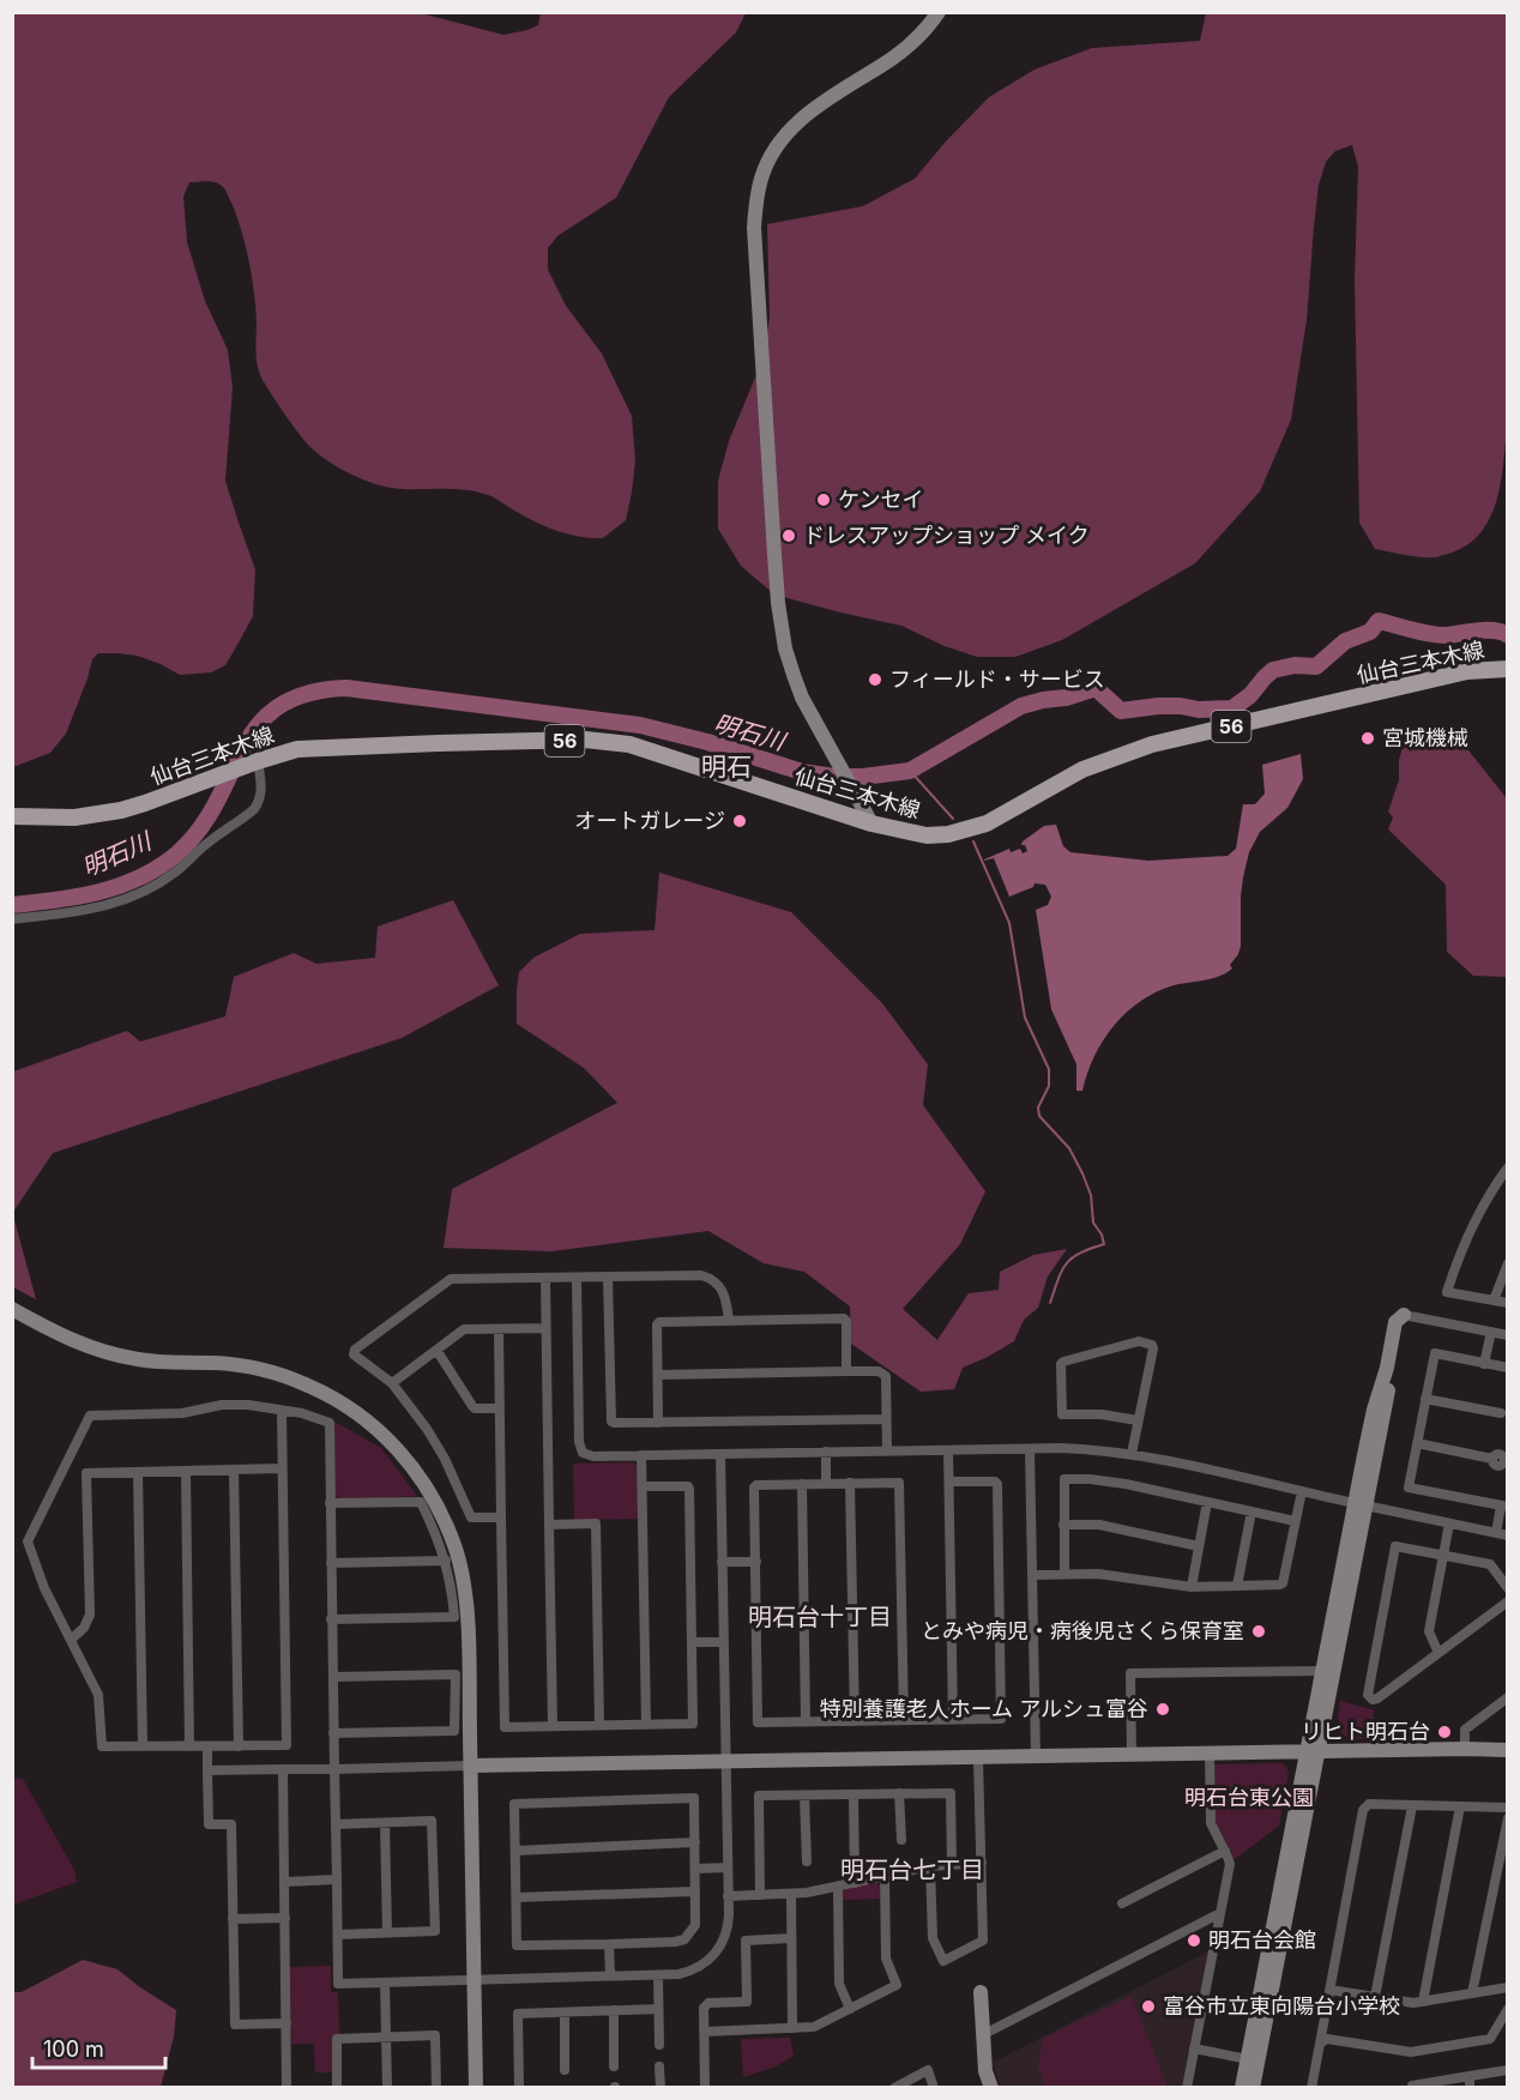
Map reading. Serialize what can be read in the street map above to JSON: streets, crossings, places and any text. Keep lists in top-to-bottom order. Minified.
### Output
{"streets":{"main road":["仙台三本木線","56"]},"districts":["明石","明石台十丁目","明石台七丁目"],"water":["明石川"],"parks":["明石台東公園"],"places":["ケンセイ","ドレスアップショップ メイク","フィールド・サービス","宮城機械","オートガレージ","とみや病児・病後児さくら保育室","特別養護老人ホーム アルシュ富谷","リヒト明石台","明石台会館","富谷市立東向陽台小学校"],"scale_bar":"100 m"}
